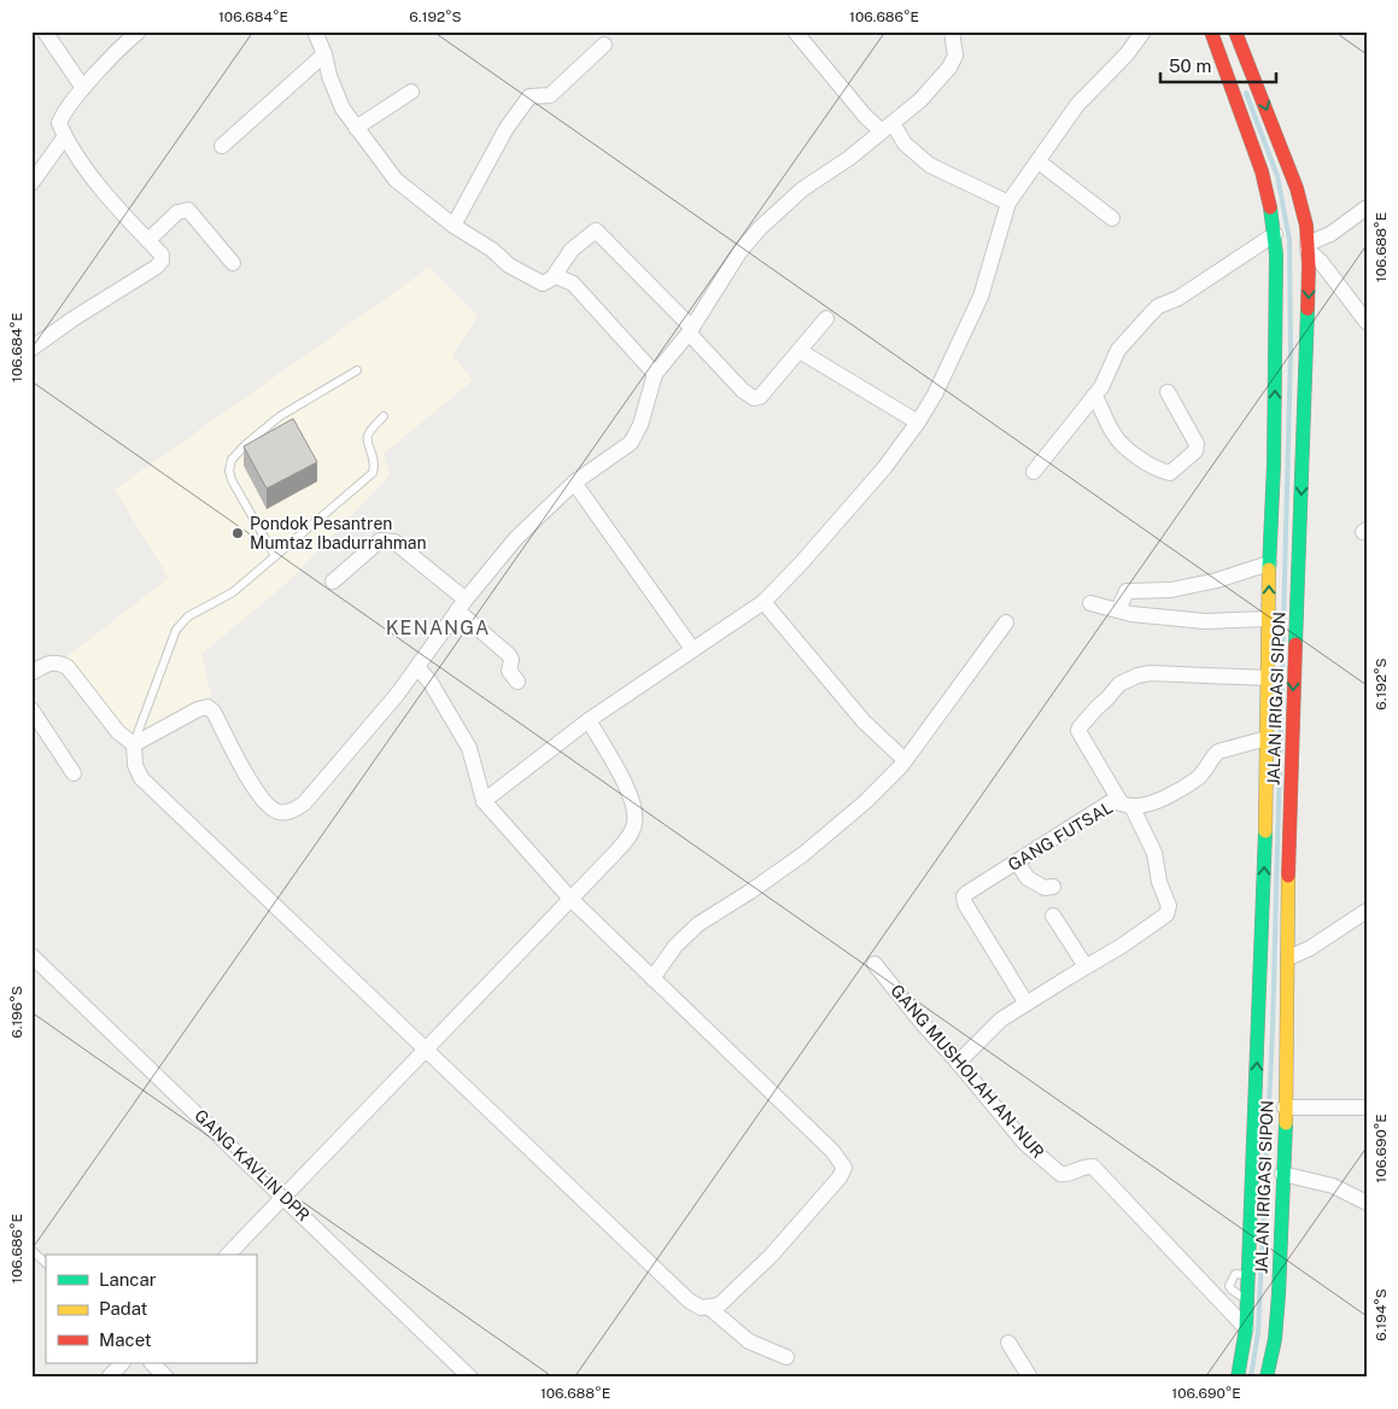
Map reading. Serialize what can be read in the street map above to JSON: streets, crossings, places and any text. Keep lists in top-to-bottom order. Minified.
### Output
{"streets":{"street":["JALAN IRIGASI SIPON","GANG FUTSAL","GANG MUSHOLAH AN-NUR","GANG KAVLIN DPR"]},"crossings":[["JALAN IRIGASI SIPON","GANG FUTSAL"],["JALAN IRIGASI SIPON","GANG MUSHOLAH AN-NUR"]],"districts":["KENANGA"],"places":["Pondok Pesantren Mumtaz Ibadurrahman"],"legend":["Lancar","Padat","Macet"],"scale_bar":"50 m","coordinates":["106.684°E","6.192°S","106.686°E","106.688°E","6.196°S","106.690°E","6.194°S"]}
